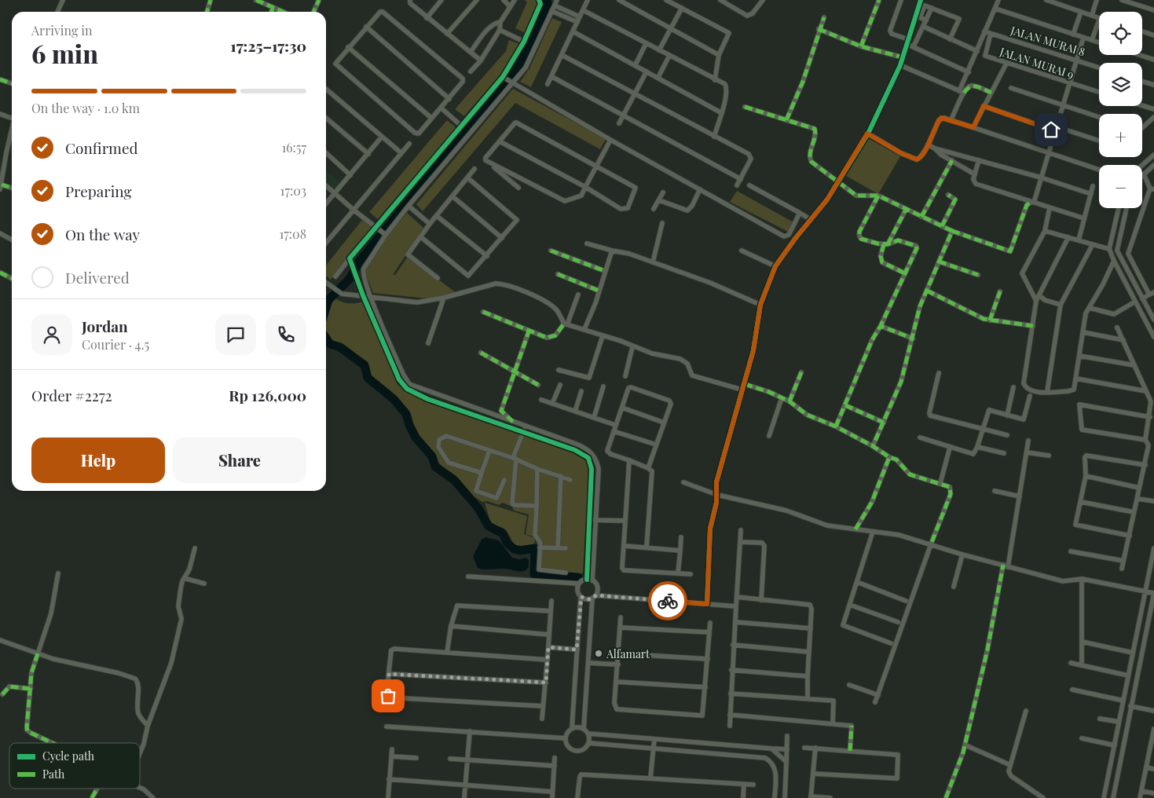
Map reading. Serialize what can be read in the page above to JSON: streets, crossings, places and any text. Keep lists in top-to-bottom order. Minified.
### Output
{"streets":{"street":["JALAN MURAI 8","JALAN MURAI 9"]},"crossings":[["JALAN MURAI 8","JALAN MURAI 9"]],"places":["Alfamart"],"legend":["Cycle path","Path"],"page":{"map_buttons":["+","−"],"heading":["6 min","Arriving in","17:25–17:30"],"panel":["Jordan","Courier · 4.5","Order #2272","Rp 126,000"],"bar":"On the way · 1.0 km","list":[["Confirmed","16:57"],["Preparing","17:03"],["On the way","17:08"],"Delivered"],"buttons":["Help","Share"]}}
